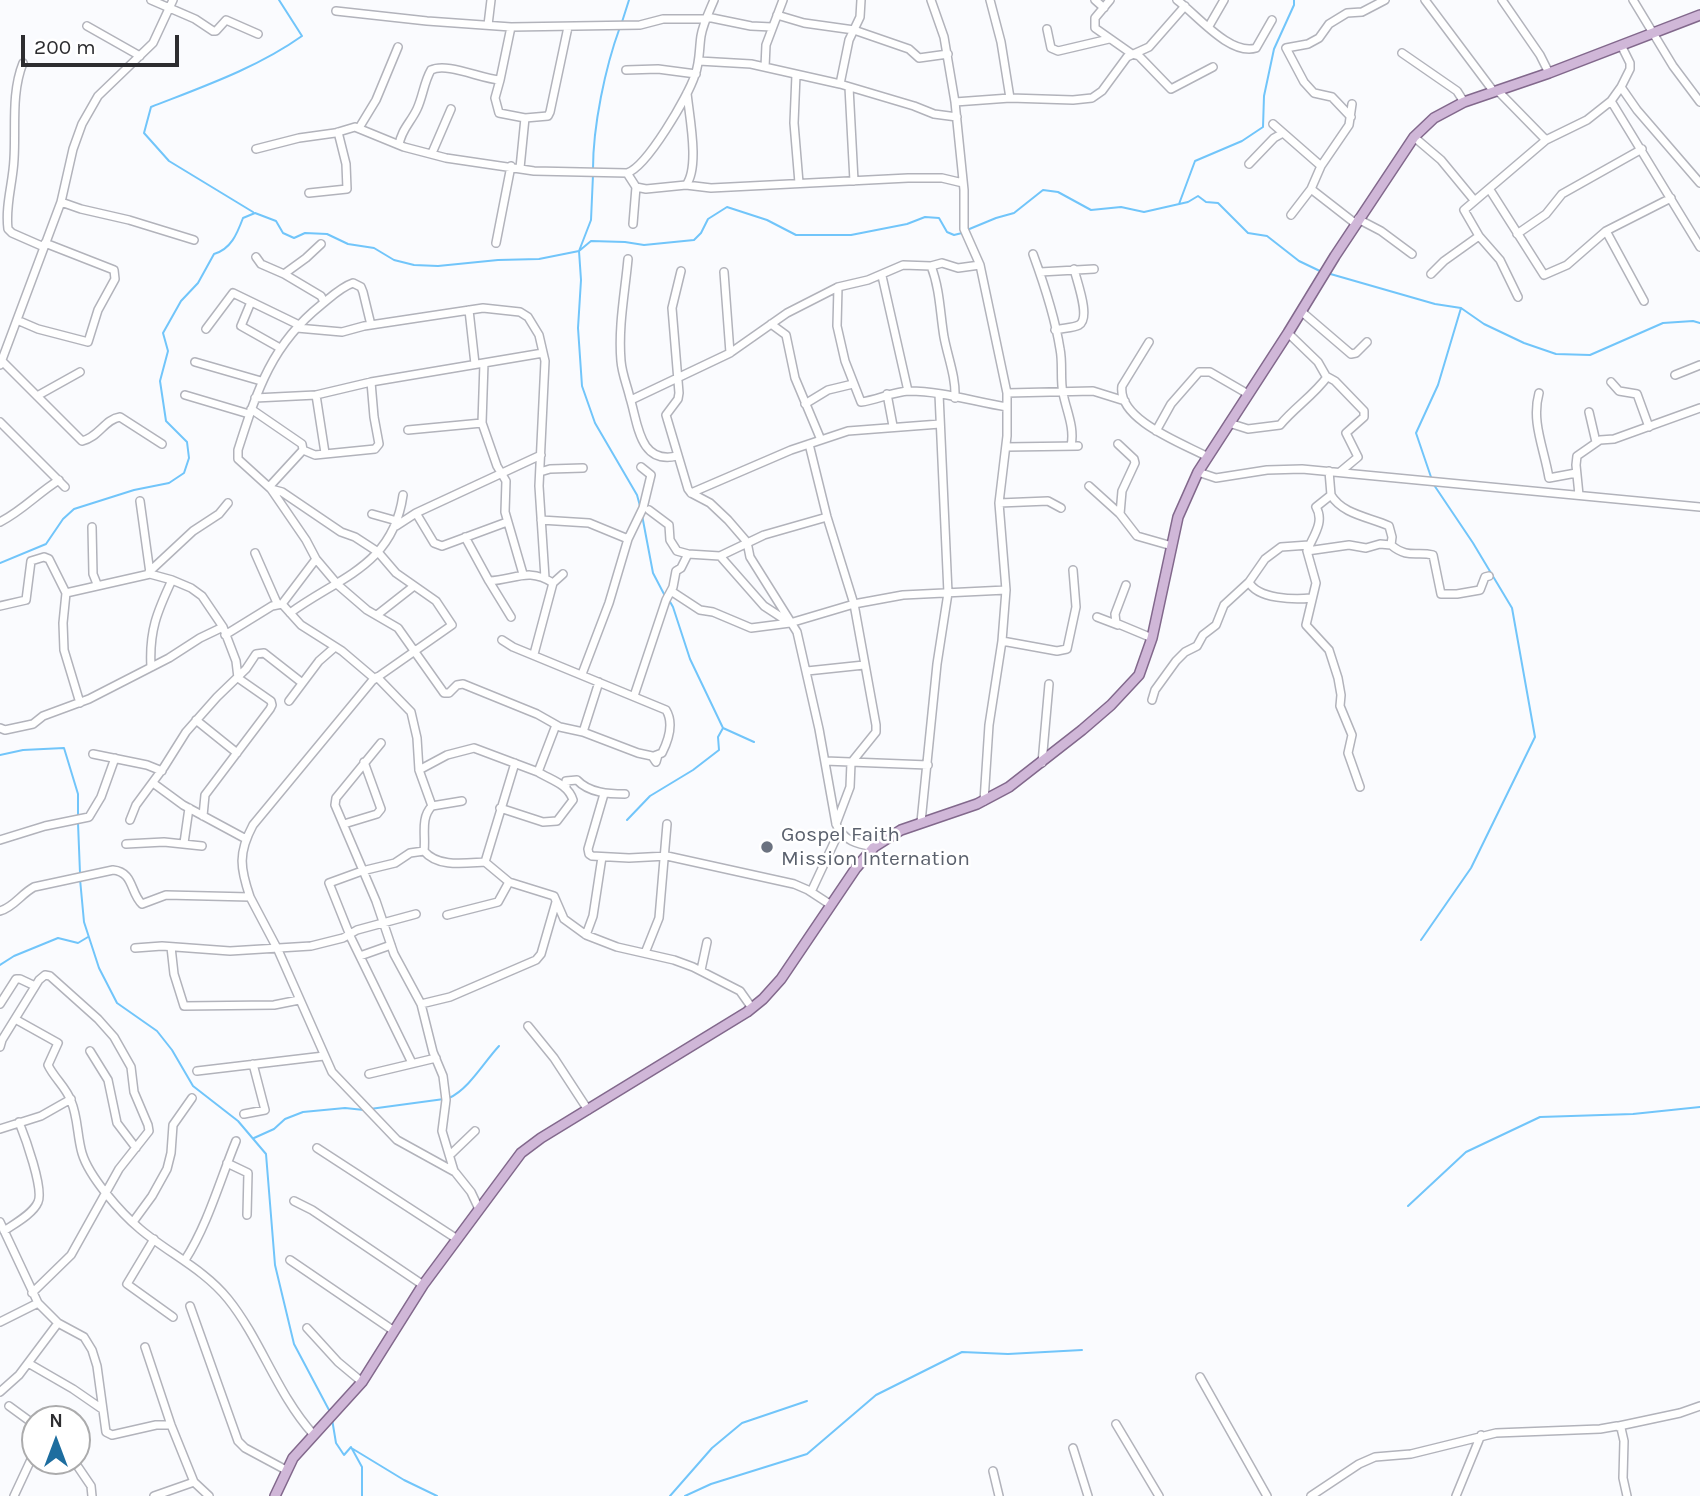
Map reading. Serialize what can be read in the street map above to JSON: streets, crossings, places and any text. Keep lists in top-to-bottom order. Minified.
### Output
{"places":["Gospel Faith Mission Internation"],"scale_bar":"200 m","north":"top"}
